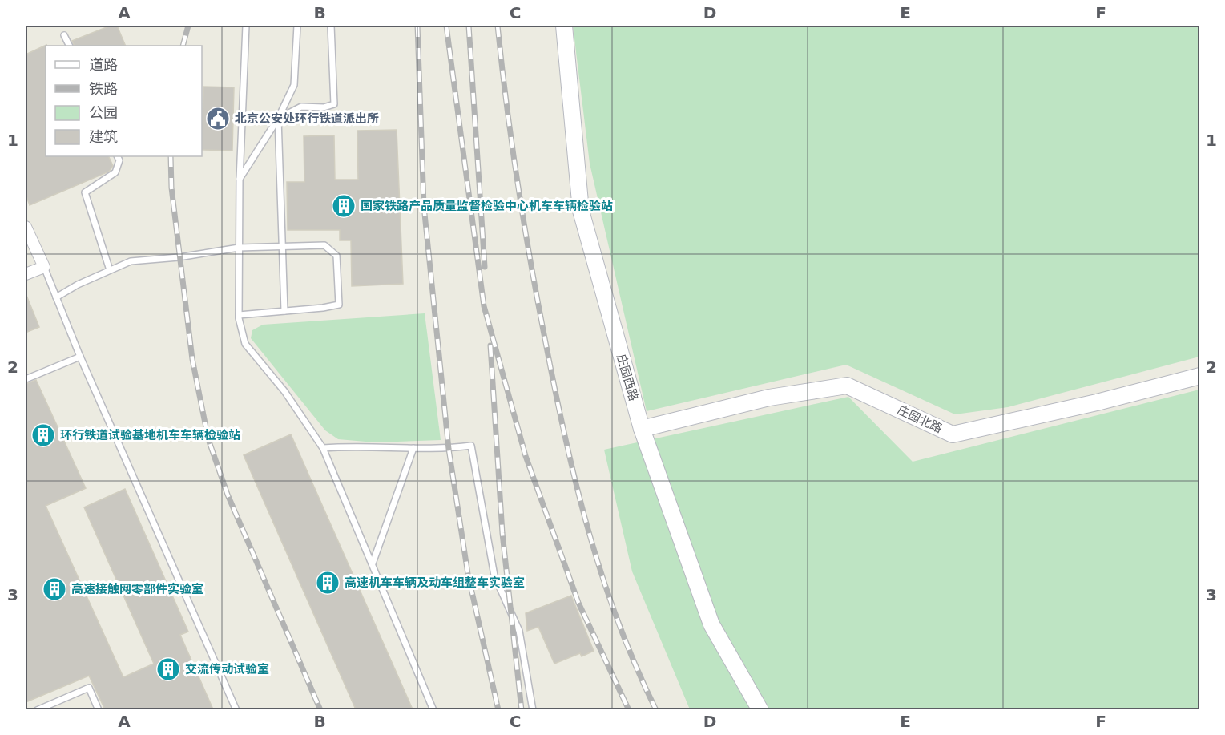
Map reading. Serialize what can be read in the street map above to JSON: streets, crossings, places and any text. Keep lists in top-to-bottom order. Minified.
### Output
{"streets":{"street":["庄园西路","庄园北路"]},"crossings":[["庄园西路","庄园北路"]],"places":{"public building":["北京公安处环行铁道派出所"],"building":["国家铁路产品质量监督检验中心机车车辆检验站","环行铁道试验基地机车车辆检验站","高速机车车辆及动车组整车实验室","高速接触网零部件实验室","交流传动试验室"]},"legend":["道路","铁路","公园","建筑"],"grid":{"columns":["A","B","C","D","E","F"],"rows":["1","2","3"]}}
